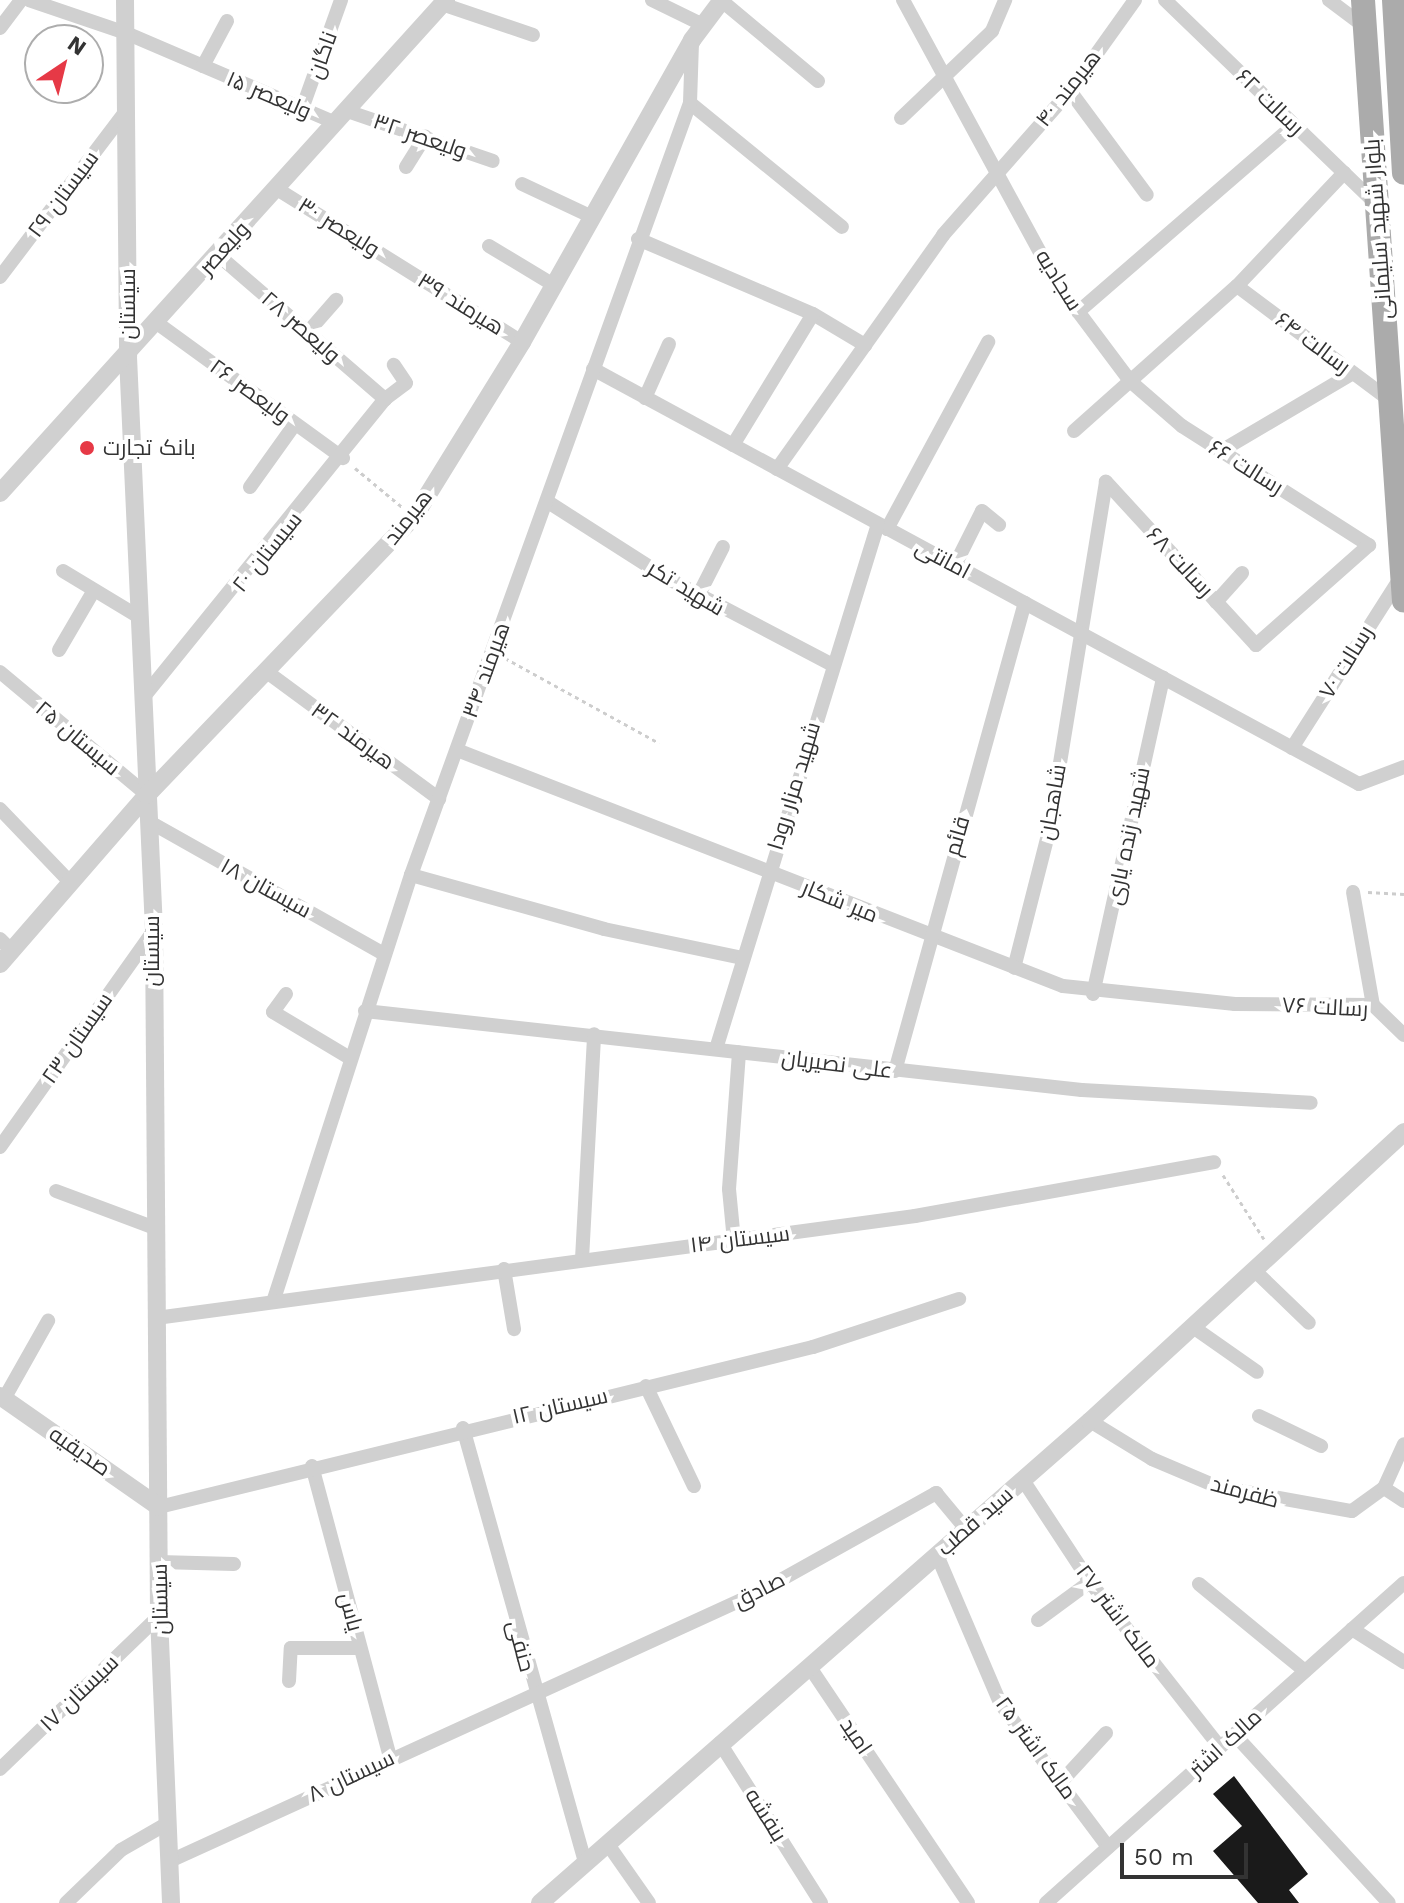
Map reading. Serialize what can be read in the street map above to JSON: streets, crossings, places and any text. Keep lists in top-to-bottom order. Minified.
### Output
{"streets":{"main road":["بلوار شهید سلیمانی"],"street":["ناگان","هیرمند ۴۰","ولیعصر ۱۵","رسالت ۶۲","ولیعصر ۳۲","سیستان ۲۹","ولیعصر ۳۰","ولیعصر","سجادیه","سیستان","هیرمند ۳۹","ولیعصر ۲۸","رسالت ۶۴","ولیعصر ۲۶","رسالت ۶۶","هیرمند","سیستان ۲۰","امانتی","رسالت ۶۸","شهید تکر","رسالت ۷۰","هیرمند ۳۴","هیرمند ۳۲","سیستان ۲۵","شهید مزار رودا","شاهجان","قائم","شهید زنده یاری","سیستان ۱۸","میر شکار","رسالت ۷۶","سیستان ۲۳","علی نصیریان","سیستان ۱۴","سیستان ۱۲","صدیقیه","ظفرمند","سید قطب","صادق","یاس","مالک اشتر ۲۷","حنفی","سیستان ۱۷","امید","مالک اشتر","مالک اشتر ۲۵","سیستان ۸","بنفشه"]},"crossings":[["ناگان","ولیعصر ۱۵"],["هیرمند ۴۰","سجادیه"],["هیرمند ۴۰","امانتی"],["ولیعصر ۱۵","ولیعصر ۳۲"],["ولیعصر ۱۵","ولیعصر"],["ولیعصر ۱۵","سیستان"],["رسالت ۶۲","بلوار شهید سلیمانی"],["ولیعصر ۳۲","ولیعصر"],["سیستان ۲۹","سیستان"],["ولیعصر ۳۰","ولیعصر"],["ولیعصر ۳۰","هیرمند ۳۹"],["بلوار شهید سلیمانی","رسالت ۶۴"],["بلوار شهید سلیمانی","رسالت ۷۰"],["ولیعصر","سیستان"],["ولیعصر","ولیعصر ۲۸"],["ولیعصر","ولیعصر ۲۶"],["سجادیه","رسالت ۶۶"],["سیستان","هیرمند"],["سیستان","سیستان ۲۰"],["سیستان","سیستان ۲۵"],["سیستان","سیستان ۱۸"],["سیستان","سیستان ۲۳"],["سیستان","سیستان ۱۴"],["سیستان","سیستان ۱۲"],["سیستان","صدیقیه"],["سیستان","سیستان ۱۷"],["سیستان","سیستان ۸"],["هیرمند ۳۹","هیرمند"],["ولیعصر ۲۸","سیستان ۲۰"],["ولیعصر ۲۶","سیستان ۲۰"],["رسالت ۶۶","رسالت ۶۸"],["هیرمند","هیرمند ۳۴"],["هیرمند","هیرمند ۳۲"],["هیرمند","سیستان ۲۵"],["امانتی","رسالت ۶۸"],["امانتی","رسالت ۷۰"],["امانتی","هیرمند ۳۴"],["امانتی","شهید مزار رودا"],["امانتی","شاهجان"],["امانتی","قائم"],["امانتی","شهید زنده یاری"],["رسالت ۶۸","شاهجان"],["شهید تکر","هیرمند ۳۴"],["شهید تکر","شهید مزار رودا"],["هیرمند ۳۴","هیرمند ۳۲"],["هیرمند ۳۴","سیستان ۱۸"],["هیرمند ۳۴","میر شکار"],["هیرمند ۳۴","علی نصیریان"],["هیرمند ۳۴","سیستان ۱۴"],["شهید مزار رودا","میر شکار"],["شهید مزار رودا","علی نصیریان"],["شاهجان","میر شکار"],["قائم","میر شکار"],["قائم","علی نصیریان"],["شهید زنده یاری","میر شکار"],["میر شکار","رسالت ۷۶"],["سیستان ۱۲","صدیقیه"],["سیستان ۱۲","یاس"],["سیستان ۱۲","حنفی"],["ظفرمند","سید قطب"],["سید قطب","صادق"],["سید قطب","مالک اشتر ۲۷"],["سید قطب","حنفی"],["سید قطب","امید"],["سید قطب","مالک اشتر ۲۵"],["سید قطب","بنفشه"],["صادق","حنفی"],["صادق","سیستان ۸"],["یاس","سیستان ۸"],["مالک اشتر ۲۷","مالک اشتر"],["حنفی","سیستان ۸"],["مالک اشتر","مالک اشتر ۲۵"]],"places":["بانک تجارت"],"scale_bar":"50 m","north":"top right"}
